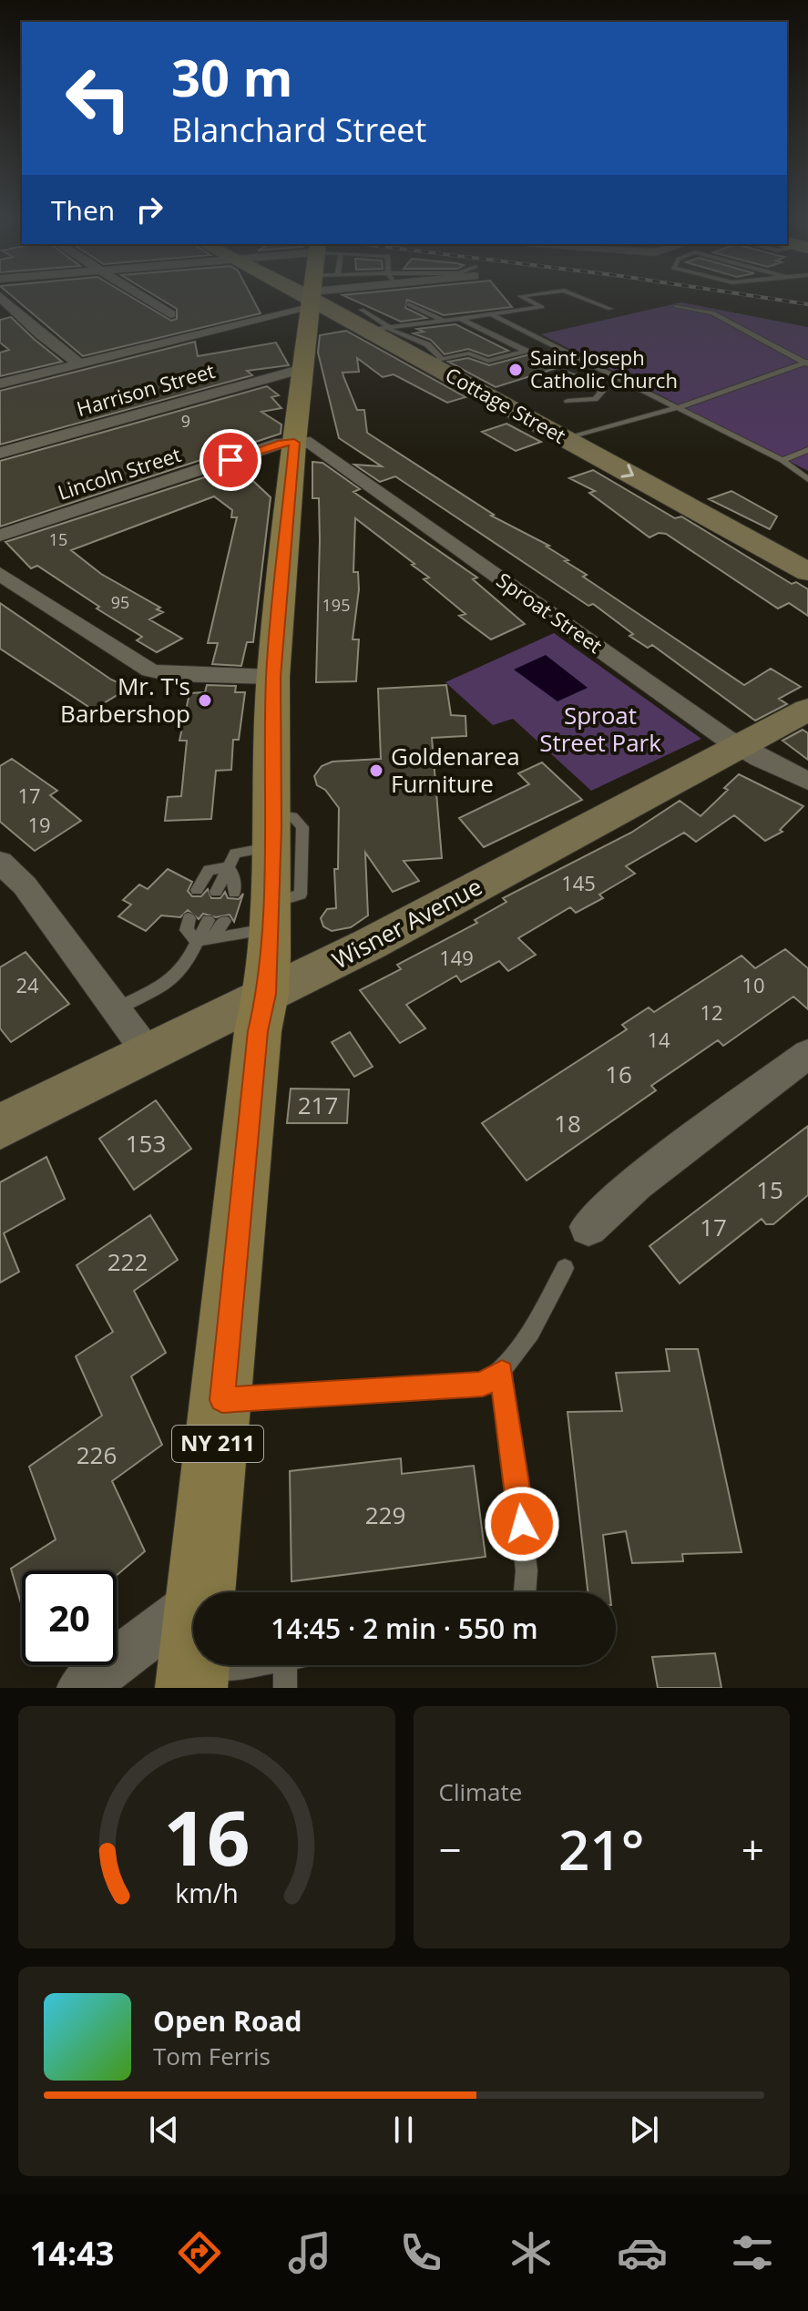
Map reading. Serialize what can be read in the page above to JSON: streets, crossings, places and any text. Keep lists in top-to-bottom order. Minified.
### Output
{"streets":{"main road":["NY 211"],"street":["Harrison Street","Cottage Street","Lincoln Street","Sproat Street","Wisner Avenue"]},"crossings":[["Harrison Street","NY 211"],["Lincoln Street","Sproat Street"],["Lincoln Street","NY 211"],["Sproat Street","Wisner Avenue"],["Sproat Street","NY 211"],["Wisner Avenue","NY 211"]],"one_way":["Cottage Street"],"parks":["Sproat Street Park"],"places":["Saint Joseph Catholic Church","Mr. T's Barbershop","Goldenarea Furniture"],"house_numbers":["9","15","95","195","17","19","145","149","24","10","12","14","16","217","18","153","15","17","222","226","229"],"page":{"turn":["30 m","Blanchard Street"],"then":"Then","limit":"20","trip":"14:45 · 2 min · 550 m","tile":"Climate","heat":["−","21°","+"],"song":["Open Road","Tom Ferris"],"tabs":"14:43","gauge":["16","km/h"]}}
